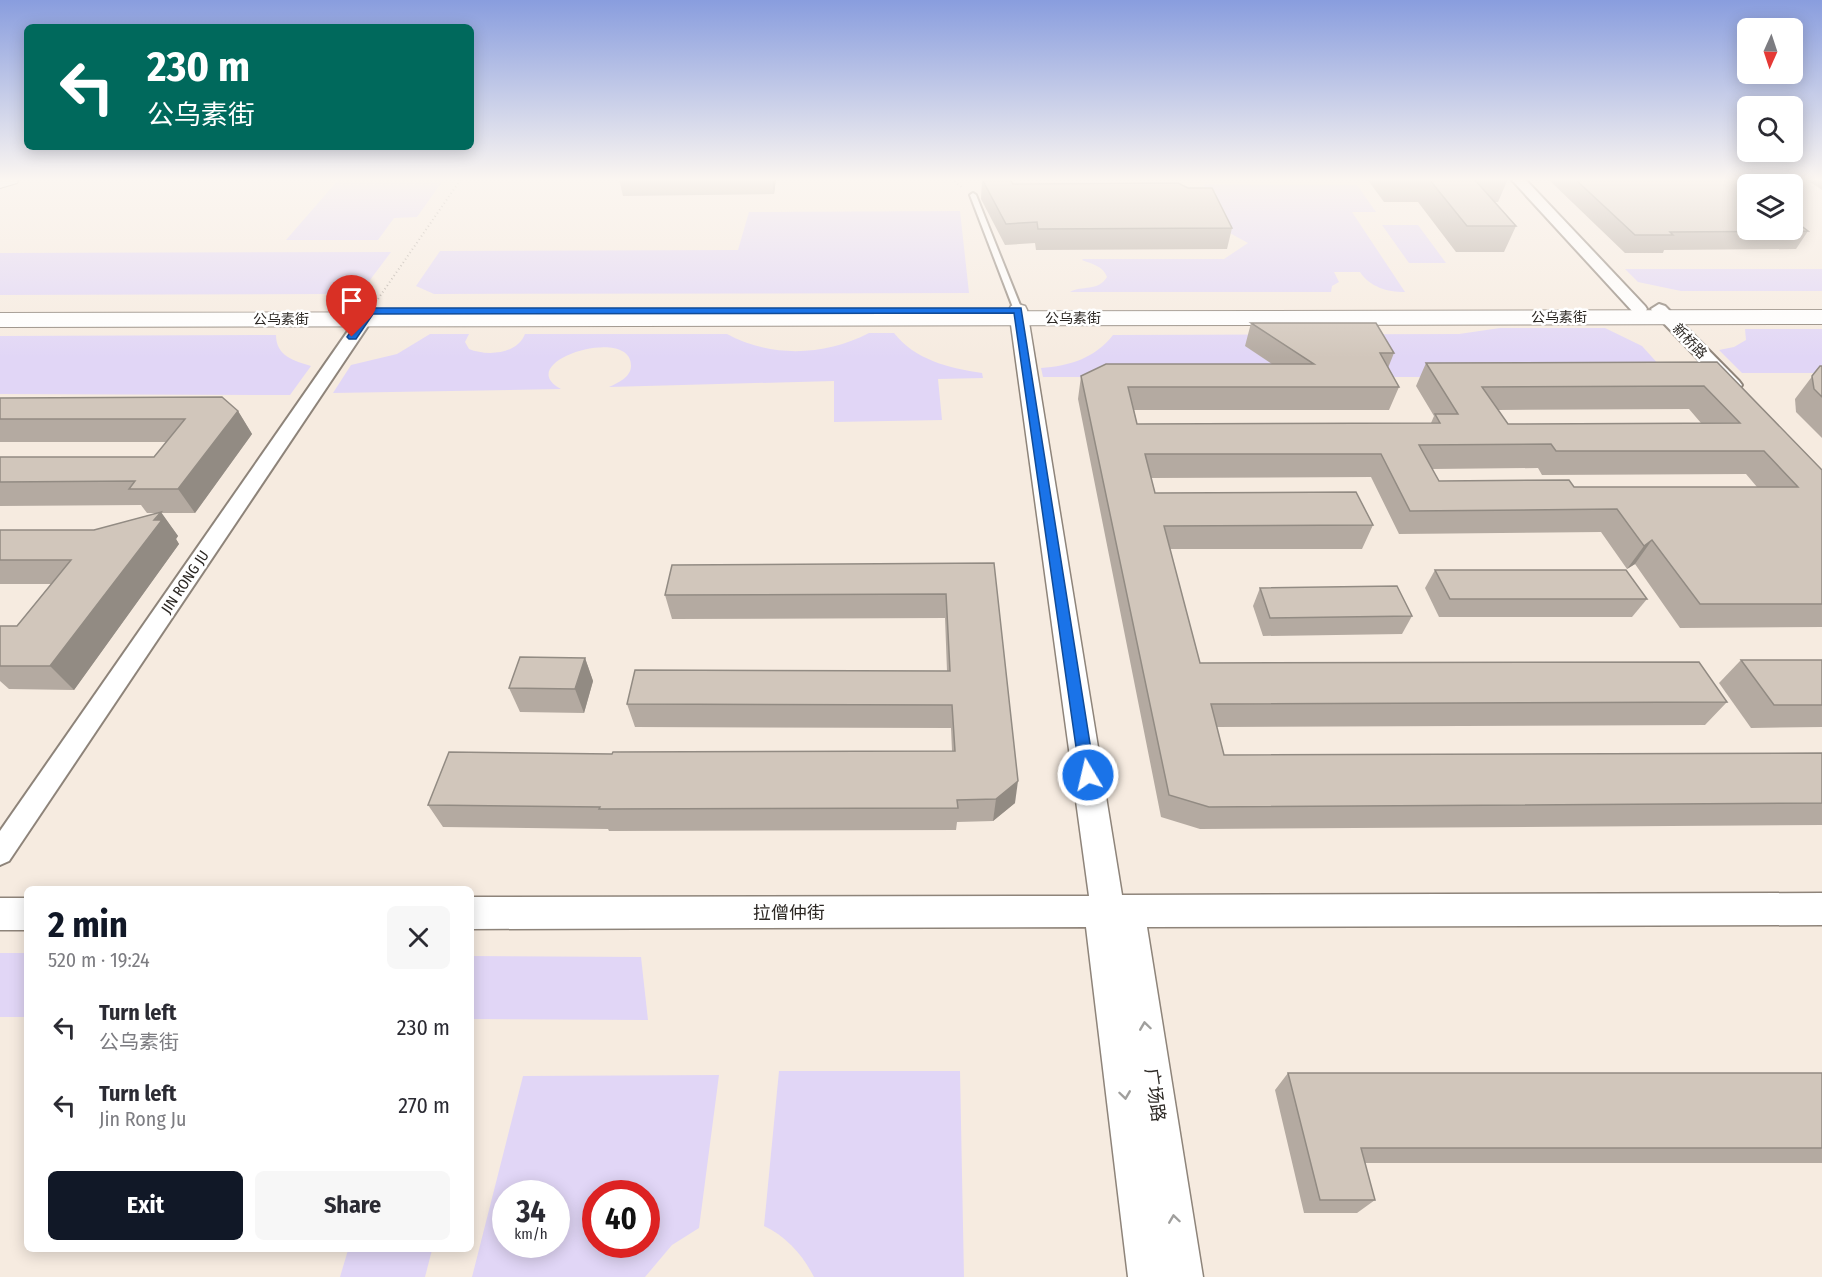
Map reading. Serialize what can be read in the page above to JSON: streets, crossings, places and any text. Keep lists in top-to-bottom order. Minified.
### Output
{"streets":{"main road":["公乌素街"],"street":["新桥路","JIN RONG JU","拉僧仲街","广场路"]},"crossings":[["公乌素街","新桥路"],["公乌素街","JIN RONG JU"],["拉僧仲街","广场路"]],"north":"bottom","page":{"turn":["230 m","公乌素街"],"heading":["2 min","520 m · 19:24"],"list":[{"name":"Turn left","note":"公乌素街","value":"230 m"},{"name":"Turn left","note":"Jin Rong Ju","value":"270 m"}],"buttons":["Exit","Share"],"speed":"34 km/h","limit":"40"}}
